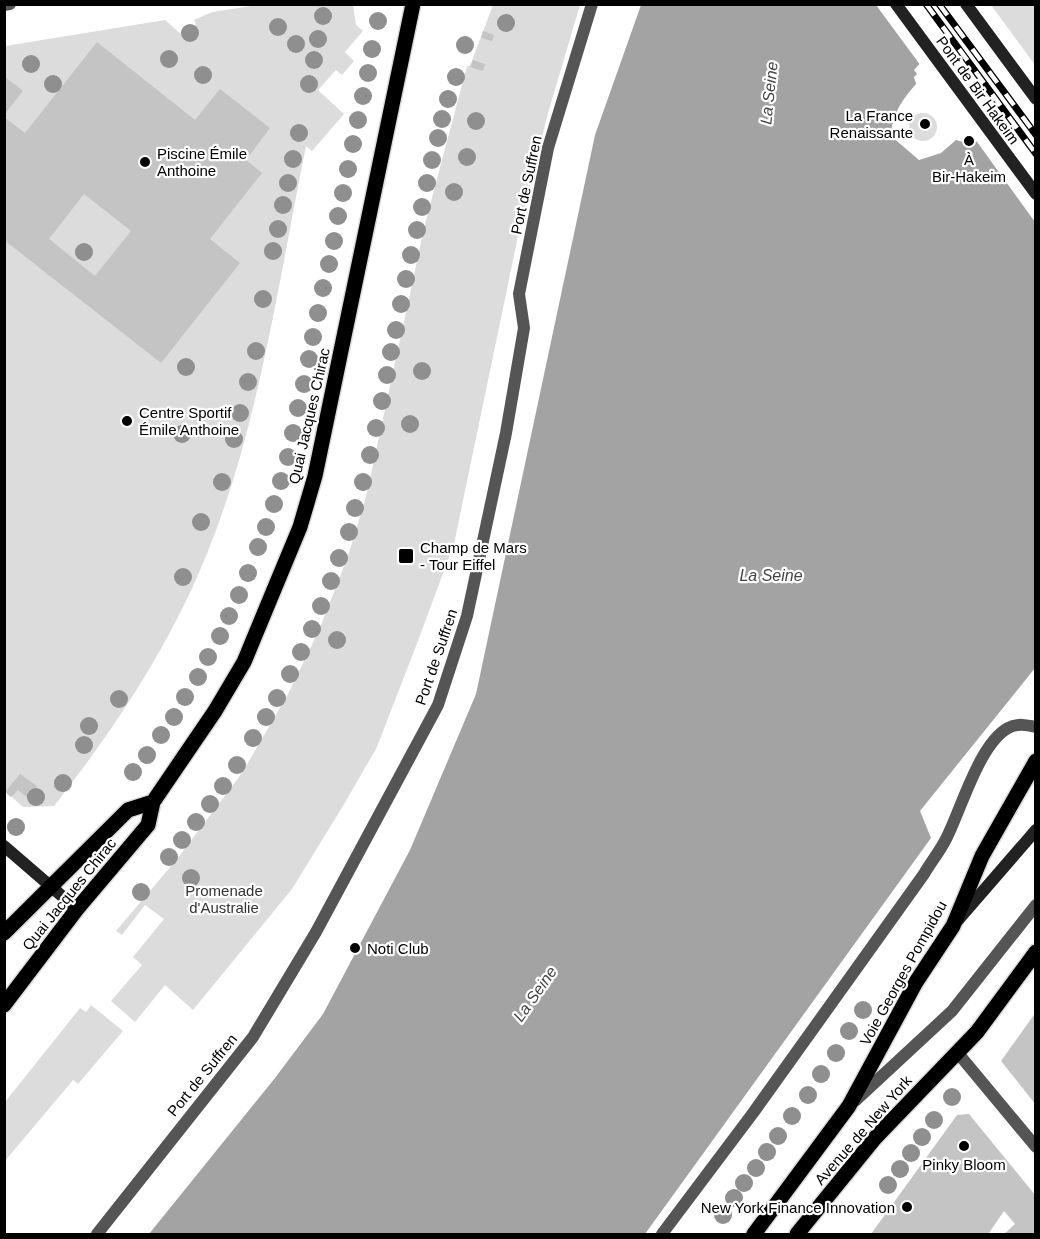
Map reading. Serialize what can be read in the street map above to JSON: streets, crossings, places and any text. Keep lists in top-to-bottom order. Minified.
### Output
{"streets":{"main road":["Pont de Bir Hakeim","Quai Jacques Chirac","Voie Georges Pompidou","Avenue de New York"],"street":["Port de Suffren"]},"crossings":[["Voie Georges Pompidou","Avenue de New York"]],"water":["La Seine"],"parks":["Promenade d'Australie"],"places":{"other":["La France Renaissante","À Bir-Hakeim","Piscine Émile Anthoine","Centre Sportif Émile Anthoine","Noti Club","Pinky Bloom","New York Finance Innovation"],"transit":["Champ de Mars - Tour Eiffel"]}}
